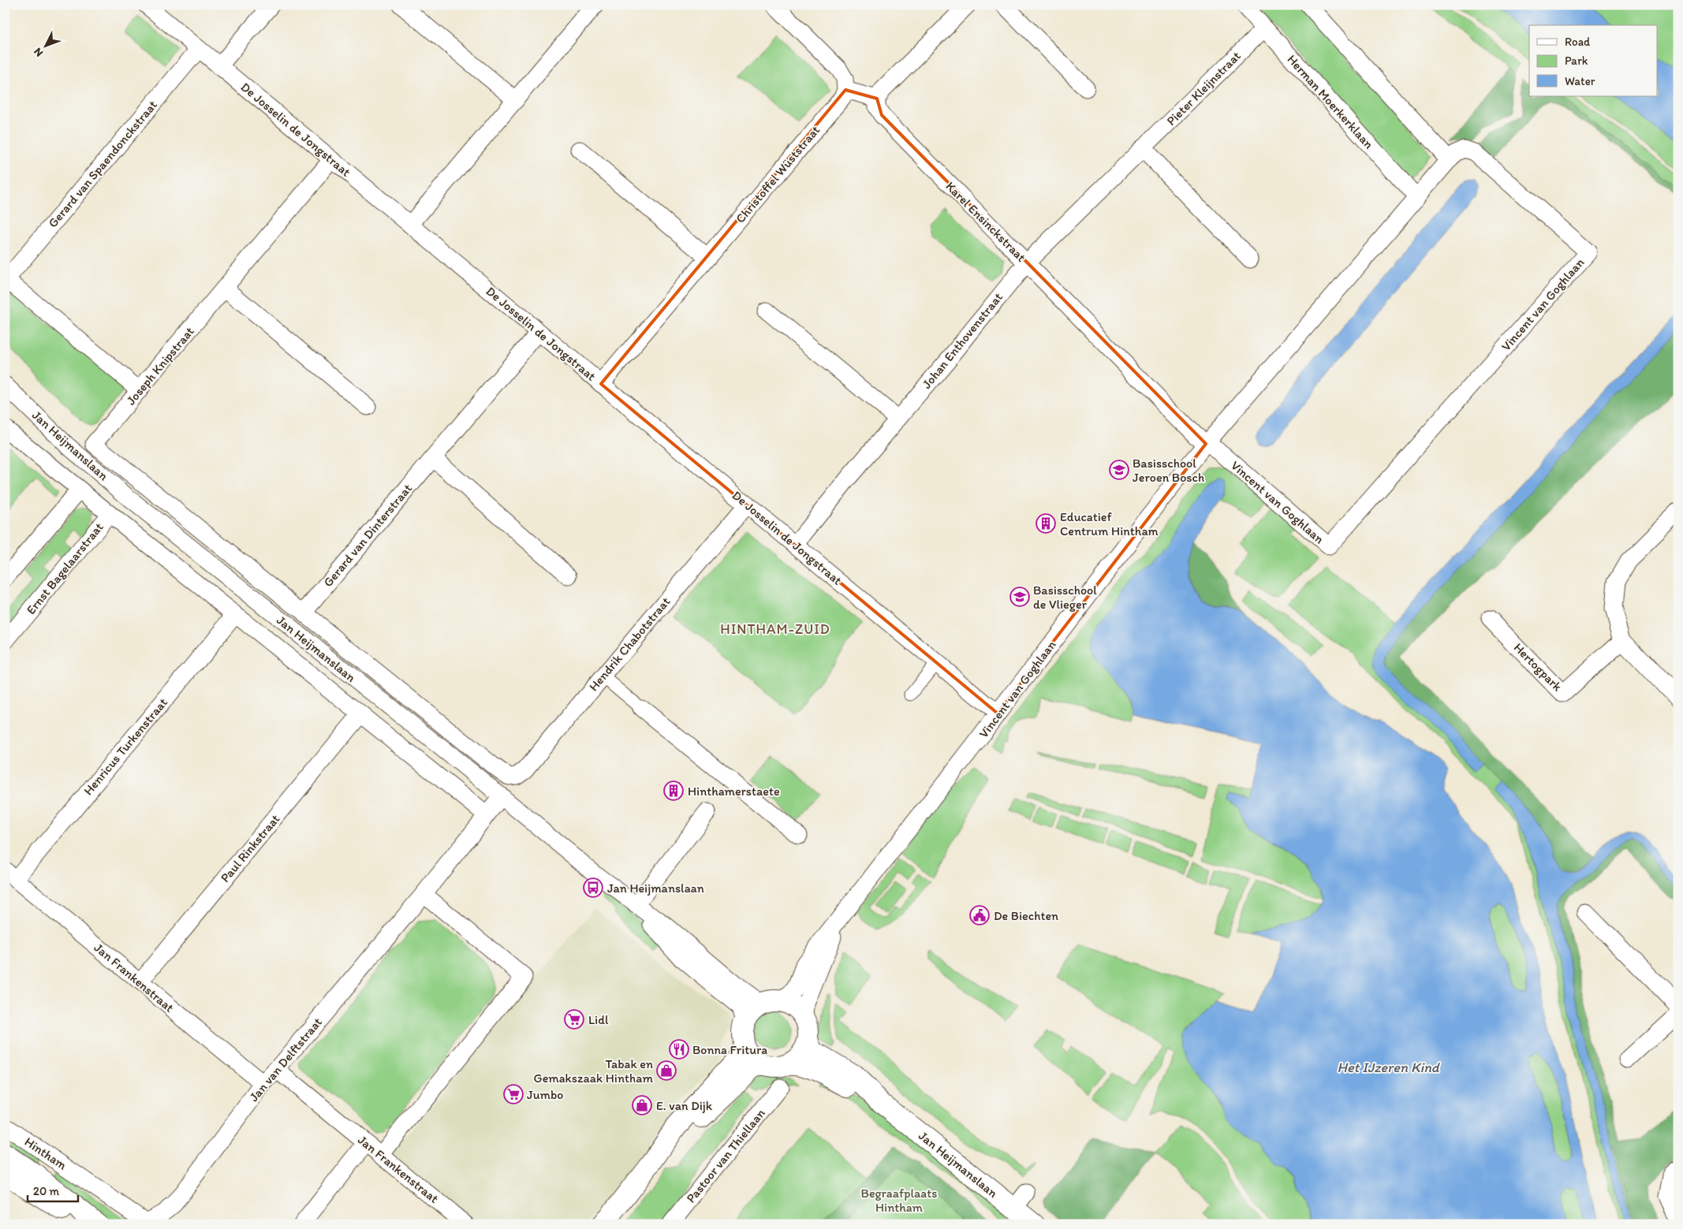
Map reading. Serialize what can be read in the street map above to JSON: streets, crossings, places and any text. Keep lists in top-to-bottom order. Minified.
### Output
{"streets":{"street":["Pieter Kleijnstraat","Herman Moerkerklaan","De Josselin de Jongstraat","Gerard van Spaendonckstraat","Christoffel Wüststraat","Karel Ensinckstraat","Vincent van Goghlaan","Johan Enthovenstraat","Joseph Knipstraat","Jan Heijmanslaan","Gerard van Dinterstraat","Ernst Bagelaarstraat","Hendrik Chabotstraat","Hertogpark","Henricus Turkenstraat","Paul Rinkstraat","Jan Frankenstraat","Jan van Delftstraat","Hintham","Pastoor van Thiellaan"]},"crossings":[["Pieter Kleijnstraat","Herman Moerkerklaan"],["Pieter Kleijnstraat","Karel Ensinckstraat"],["Pieter Kleijnstraat","Johan Enthovenstraat"],["Herman Moerkerklaan","Vincent van Goghlaan"],["De Josselin de Jongstraat","Gerard van Spaendonckstraat"],["De Josselin de Jongstraat","Christoffel Wüststraat"],["De Josselin de Jongstraat","Vincent van Goghlaan"],["De Josselin de Jongstraat","Johan Enthovenstraat"],["De Josselin de Jongstraat","Joseph Knipstraat"],["De Josselin de Jongstraat","Gerard van Dinterstraat"],["De Josselin de Jongstraat","Hendrik Chabotstraat"],["Karel Ensinckstraat","Vincent van Goghlaan"],["Karel Ensinckstraat","Johan Enthovenstraat"],["Vincent van Goghlaan","Jan Heijmanslaan"],["Joseph Knipstraat","Jan Heijmanslaan"],["Jan Heijmanslaan","Gerard van Dinterstraat"],["Jan Heijmanslaan","Ernst Bagelaarstraat"],["Jan Heijmanslaan","Hendrik Chabotstraat"],["Jan Heijmanslaan","Henricus Turkenstraat"],["Jan Heijmanslaan","Paul Rinkstraat"],["Jan Heijmanslaan","Jan van Delftstraat"],["Henricus Turkenstraat","Jan Frankenstraat"],["Paul Rinkstraat","Jan Frankenstraat"],["Jan Frankenstraat","Jan van Delftstraat"],["Jan van Delftstraat","Hintham"]],"districts":["HINTHAM-ZUID"],"water":["Het IJzeren Kind"],"parks":["Begraafplaats Hintham"],"places":{"school or university":["Basisschool Jeroen Bosch","Basisschool de Vlieger"],"building":["Educatief Centrum Hintham","Hinthamerstaete"],"bus stop":["Jan Heijmanslaan"],"public building":["De Biechten"],"supermarket":["Lidl","Jumbo"],"restaurant":["Bonna Fritura"],"shop":["Tabak en Gemakszaak Hintham","E. van Dijk"]},"legend":["Road","Park","Water"],"scale_bar":"20 m","north":"bottom left"}
